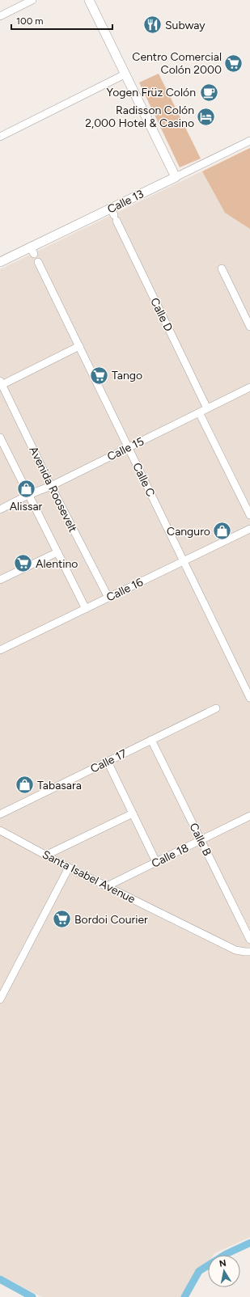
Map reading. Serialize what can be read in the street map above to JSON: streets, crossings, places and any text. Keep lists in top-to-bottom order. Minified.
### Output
{"streets":{"street":["Calle 13","Calle D","Calle 15","Calle C","Avenida Roosevelt","Calle 16","Calle 17","Calle B","Calle 18","Santa Isabel Avenue"]},"crossings":[["Calle 13","Calle D"],["Calle D","Calle 15"],["Calle 15","Calle C"],["Calle 15","Avenida Roosevelt"],["Calle C","Calle 16"],["Avenida Roosevelt","Calle 16"],["Calle 17","Calle B"],["Calle B","Calle 18"],["Calle 18","Santa Isabel Avenue"]],"places":{"restaurant":["Subway"],"supermarket":["Centro Comercial Colón 2000","Tango","Alentino","Bordoi Courier"],"cafe":["Yogen Früz Colón"],"hotel":["Radisson Colón 2,000 Hotel & Casino"],"shop":["Alissar","Canguro","Tabasara"]},"scale_bar":"100 m","north":"top"}
